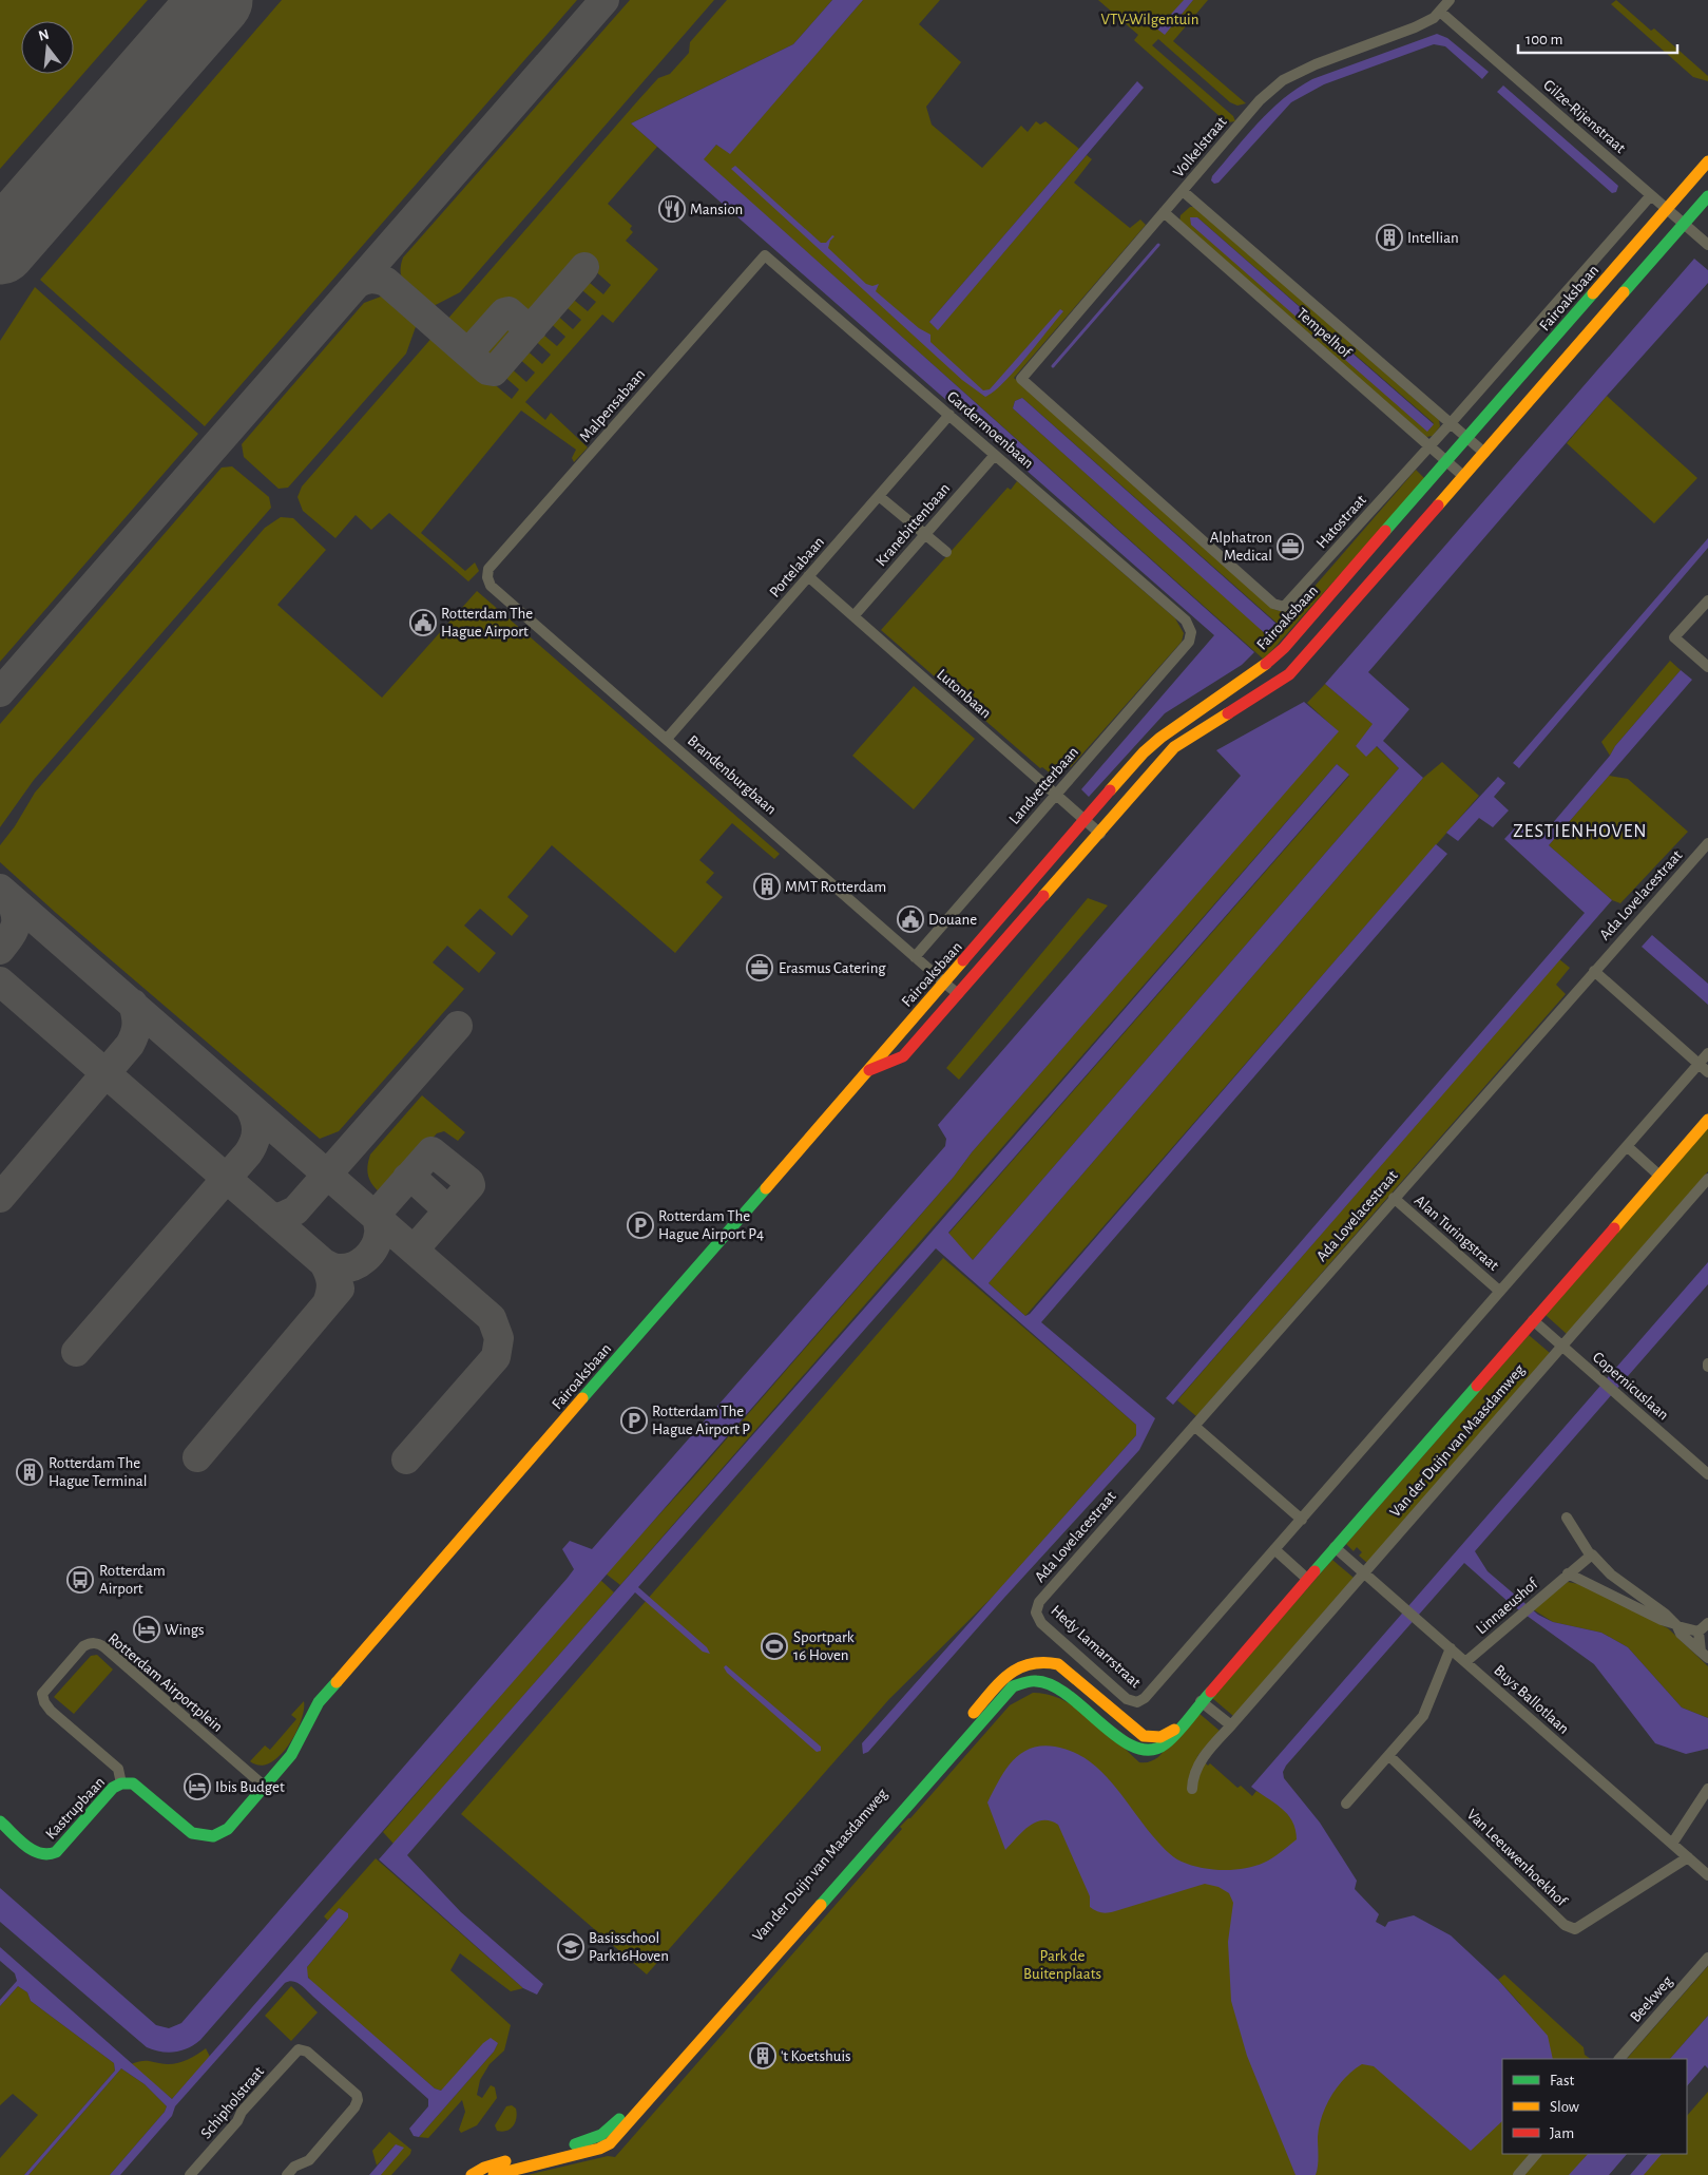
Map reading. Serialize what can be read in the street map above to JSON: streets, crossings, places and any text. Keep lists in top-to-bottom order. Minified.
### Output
{"streets":{"main road":["Fairoaksbaan","Van der Duijn van Maasdamweg","Kastrupbaan"],"street":["Gilze-Rijenstraat","Volkelstraat","Tempelhof","Malpensabaan","Gardermoenbaan","Hatostraat","Kranebittenbaan","Portelabaan","Lutonbaan","Brandenburgbaan","Landvetterbaan","Ada Lovelacestraat","Alan Turingstraat","Copernicuslaan","Linnaeushof","Hedy Lamarrstraat","Rotterdam Airportplein","Buys Ballotlaan","Van Leeuwenhoekhof","Beekweg","Schipholstraat"]},"crossings":[["Gilze-Rijenstraat","Volkelstraat"],["Gilze-Rijenstraat","Fairoaksbaan"],["Gilze-Rijenstraat","Hatostraat"],["Volkelstraat","Tempelhof"],["Volkelstraat","Hatostraat"],["Fairoaksbaan","Tempelhof"],["Fairoaksbaan","Lutonbaan"],["Fairoaksbaan","Brandenburgbaan"],["Fairoaksbaan","Rotterdam Airportplein"],["Tempelhof","Hatostraat"],["Malpensabaan","Gardermoenbaan"],["Malpensabaan","Brandenburgbaan"],["Gardermoenbaan","Kranebittenbaan"],["Gardermoenbaan","Portelabaan"],["Gardermoenbaan","Landvetterbaan"],["Kranebittenbaan","Lutonbaan"],["Portelabaan","Lutonbaan"],["Portelabaan","Brandenburgbaan"],["Lutonbaan","Landvetterbaan"],["Brandenburgbaan","Landvetterbaan"],["Ada Lovelacestraat","Alan Turingstraat"],["Ada Lovelacestraat","Hedy Lamarrstraat"],["Copernicuslaan","Van der Duijn van Maasdamweg"],["Van der Duijn van Maasdamweg","Buys Ballotlaan"],["Linnaeushof","Buys Ballotlaan"],["Rotterdam Airportplein","Kastrupbaan"],["Buys Ballotlaan","Van Leeuwenhoekhof"]],"districts":["ZESTIENHOVEN"],"parks":["VTV-Wilgentuin","Park de Buitenplaats"],"places":{"restaurant":["Mansion"],"building":["Intellian","MMT Rotterdam","Rotterdam The Hague Terminal","'t Koetshuis"],"office":["Alphatron Medical","Erasmus Catering"],"public building":["Rotterdam The Hague Airport","Douane"],"parking":["Rotterdam The Hague Airport P4","Rotterdam The Hague Airport P"],"bus stop":["Rotterdam Airport"],"hotel":["Wings","Ibis Budget"],"sports":["Sportpark 16 Hoven"],"school or university":["Basisschool Park16Hoven"]},"legend":["Fast","Slow","Jam"],"scale_bar":"100 m","north":"top"}
